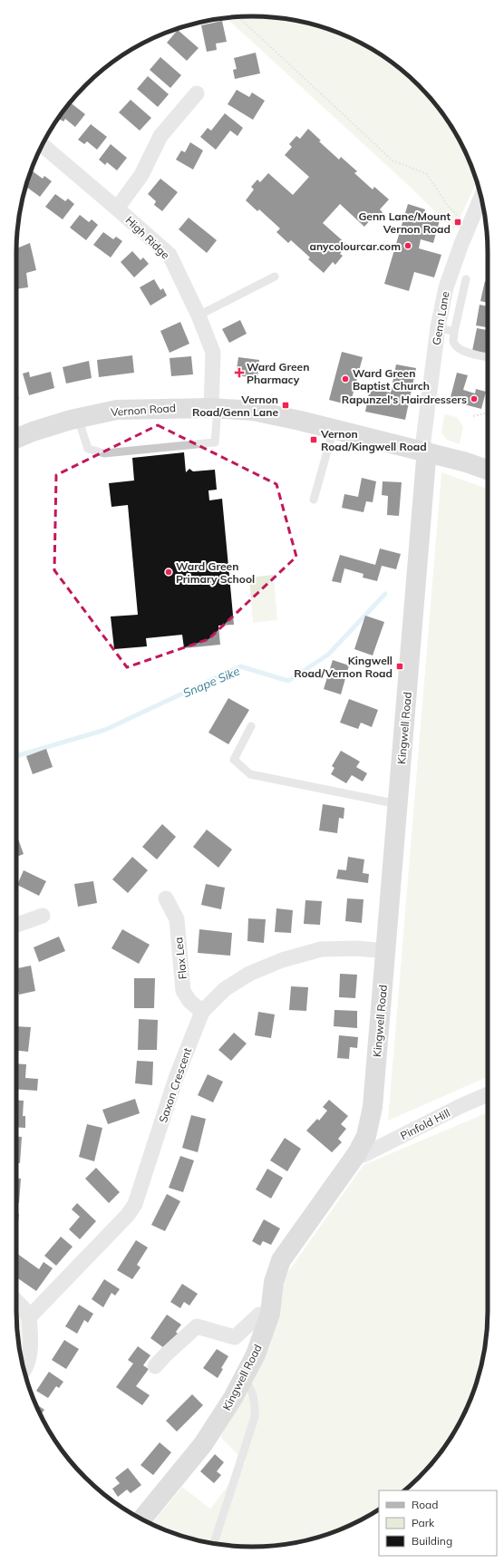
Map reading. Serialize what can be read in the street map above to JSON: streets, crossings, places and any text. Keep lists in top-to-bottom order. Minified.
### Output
{"streets":{"street":["High Ridge","Genn Lane","Vernon Road","Kingwell Road","Flax Lea","Saxon Crescent","Pinfold Hill"]},"crossings":[["High Ridge","Vernon Road"],["Genn Lane","Vernon Road"],["Genn Lane","Kingwell Road"],["Vernon Road","Kingwell Road"],["Kingwell Road","Saxon Crescent"],["Kingwell Road","Pinfold Hill"],["Flax Lea","Saxon Crescent"]],"water":["Snape Sike"],"places":{"transit":["Genn Lane/Mount Vernon Road","Vernon Road/Genn Lane","Vernon Road/Kingwell Road","Kingwell Road/Vernon Road"],"other":["anycolourcar.com","Ward Green Baptist Church","Rapunzel's Hairdressers","Ward Green Primary School"],"health":["Ward Green Pharmacy"]},"legend":["Road","Park","Building"]}
